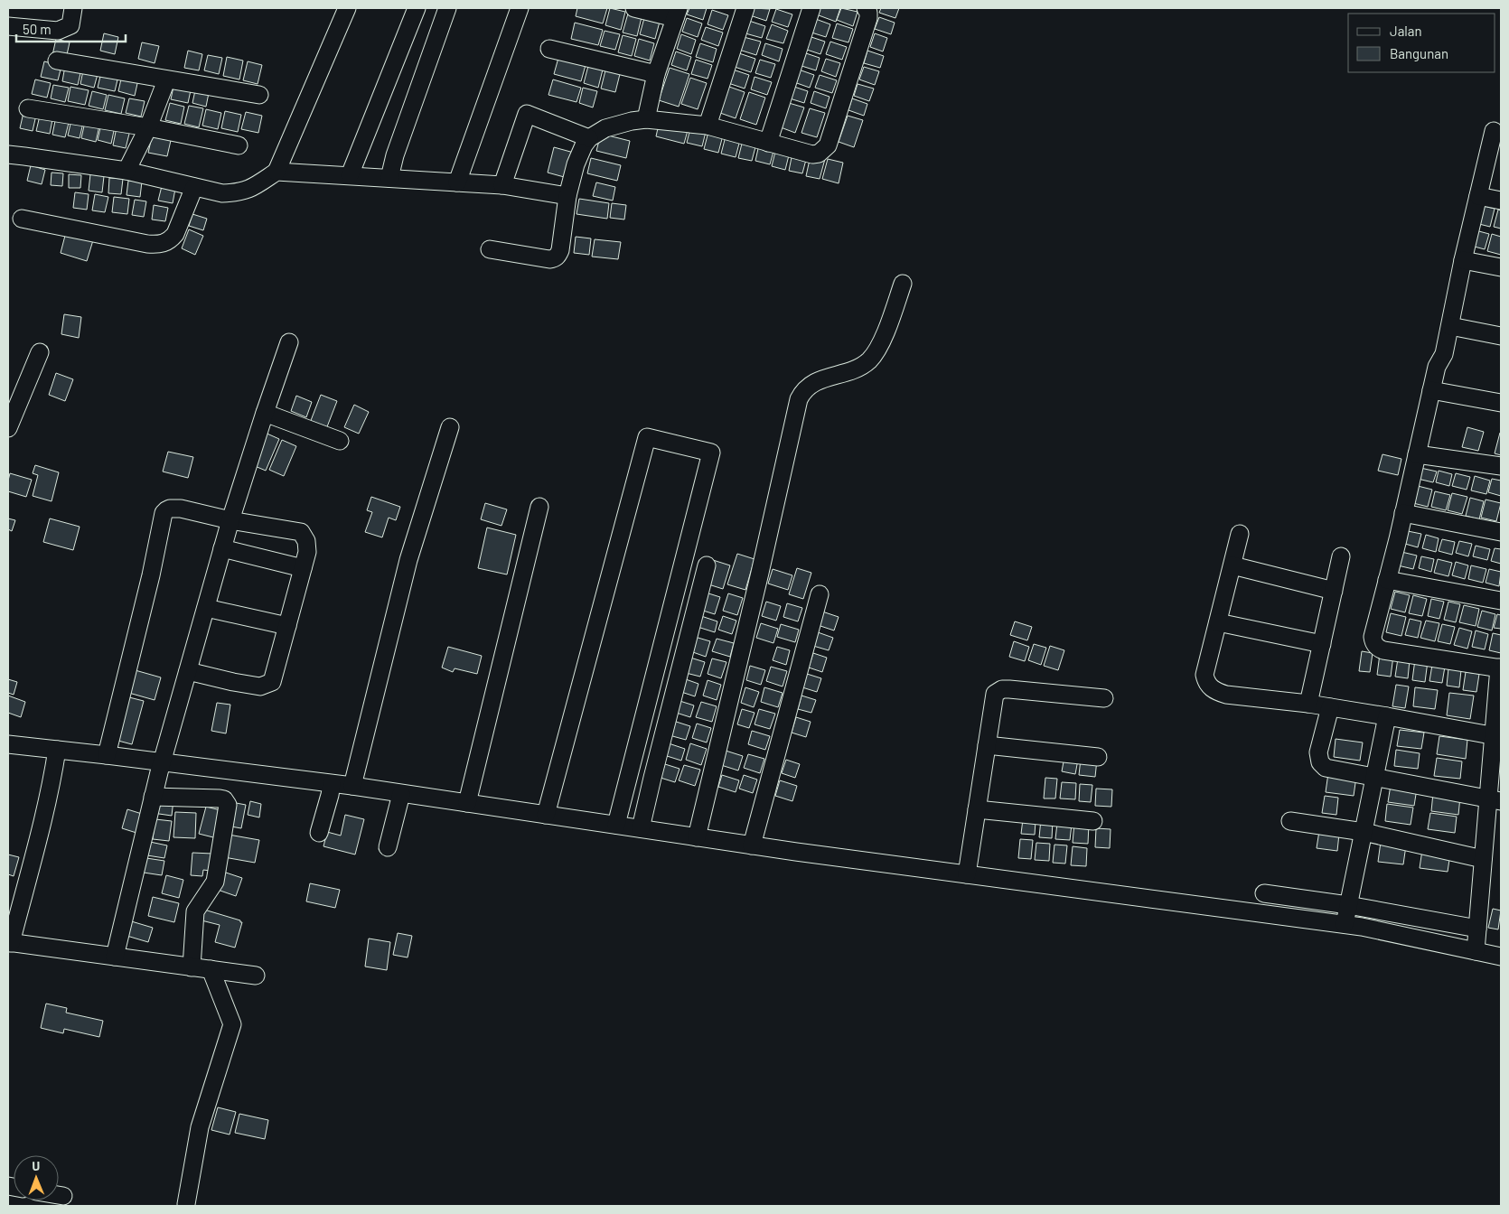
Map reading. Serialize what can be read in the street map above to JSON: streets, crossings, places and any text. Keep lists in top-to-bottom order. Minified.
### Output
{"legend":["Jalan","Bangunan"],"scale_bar":"50 m","north":"top"}
